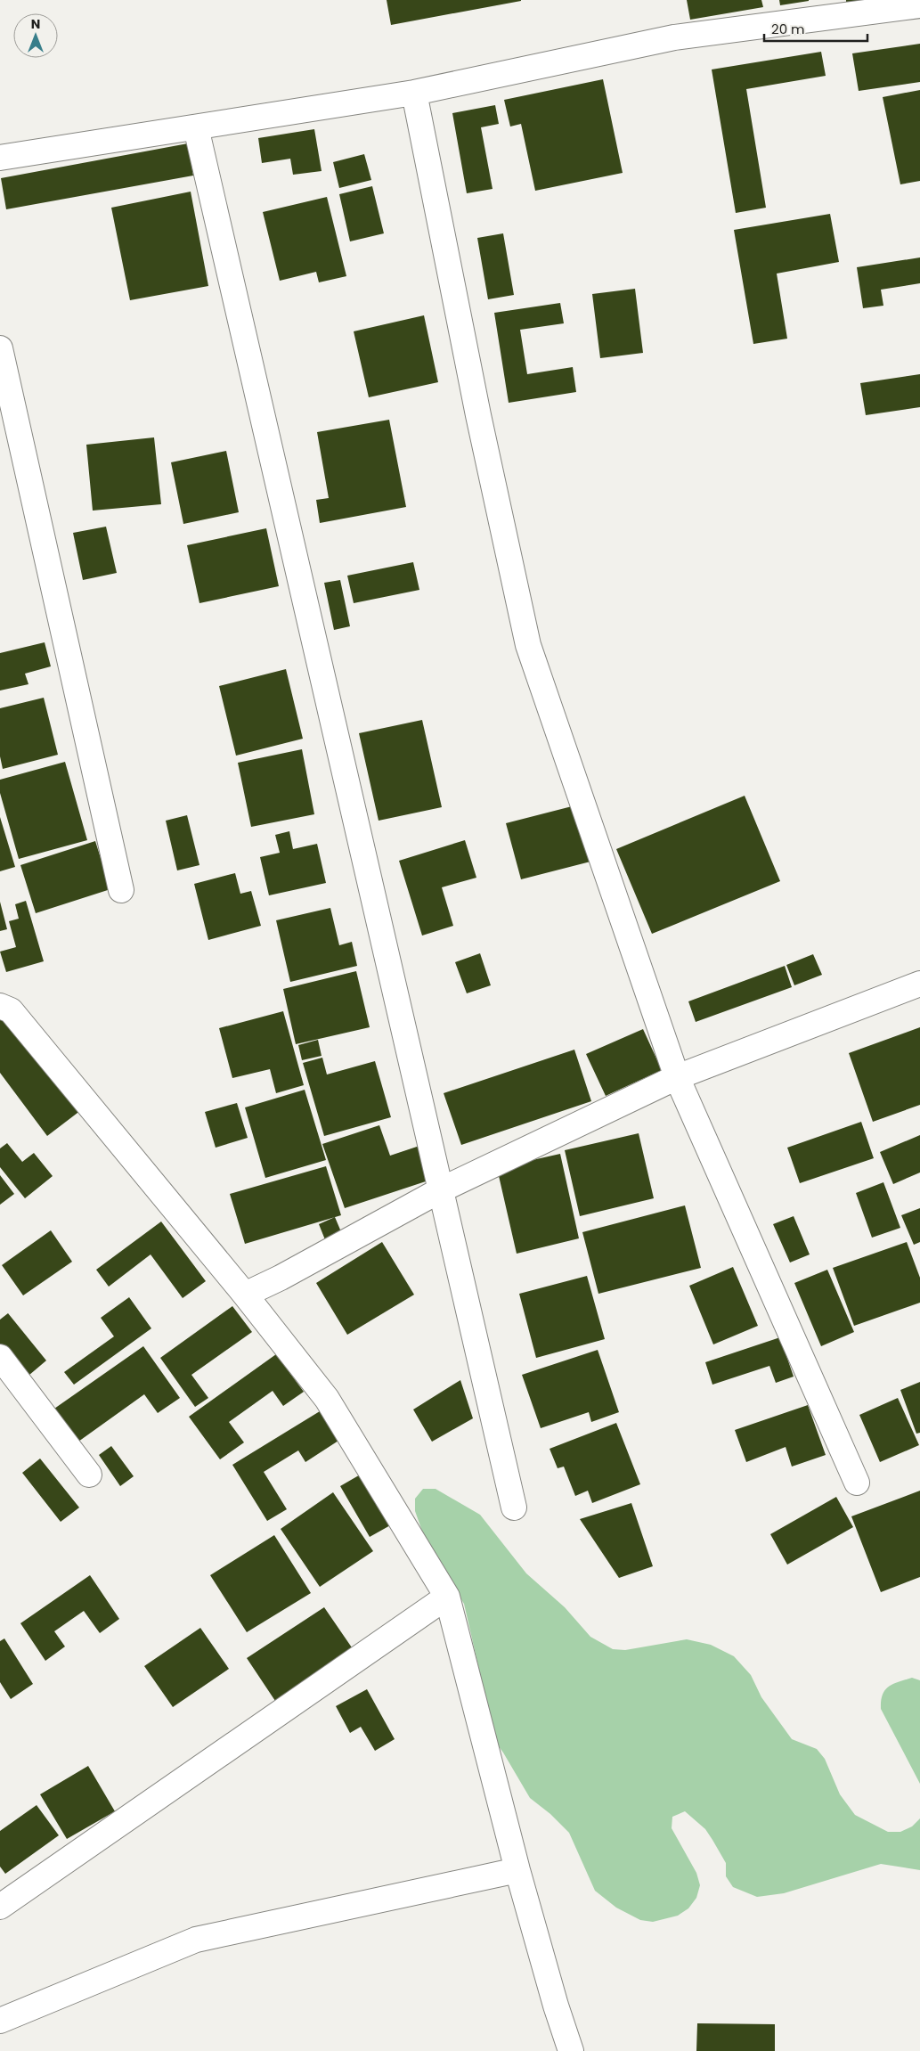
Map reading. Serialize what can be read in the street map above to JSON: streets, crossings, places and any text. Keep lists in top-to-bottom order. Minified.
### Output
{"scale_bar":"20 m","north":"top"}
